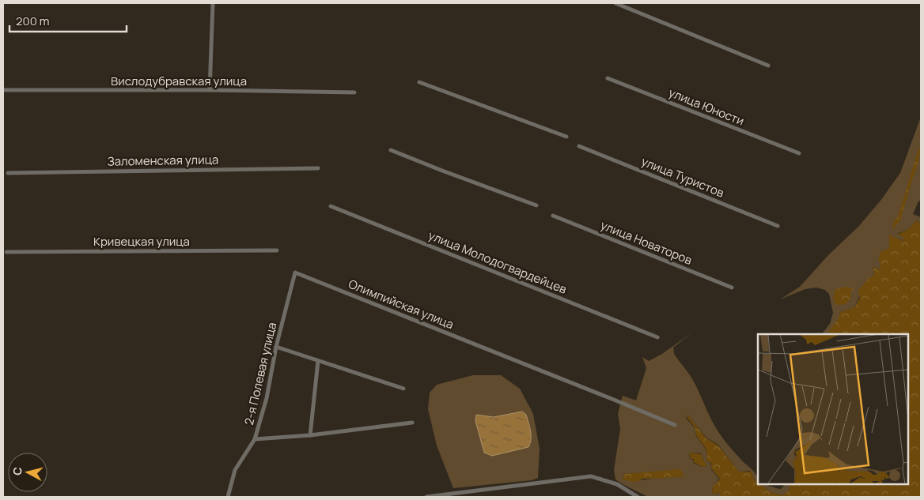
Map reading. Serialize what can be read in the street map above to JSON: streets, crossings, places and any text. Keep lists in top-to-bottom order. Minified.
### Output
{"streets":{"street":["Вислодубравская улица","улица Юности","Заломенская улица","улица Туристов","Кривецкая улица","улица Новаторов","улица Молодогвардейцев","Олимпийская улица","2-я Полевая улица"]},"crossings":[["Олимпийская улица","2-я Полевая улица"]],"scale_bar":"200 m","north":"left"}
